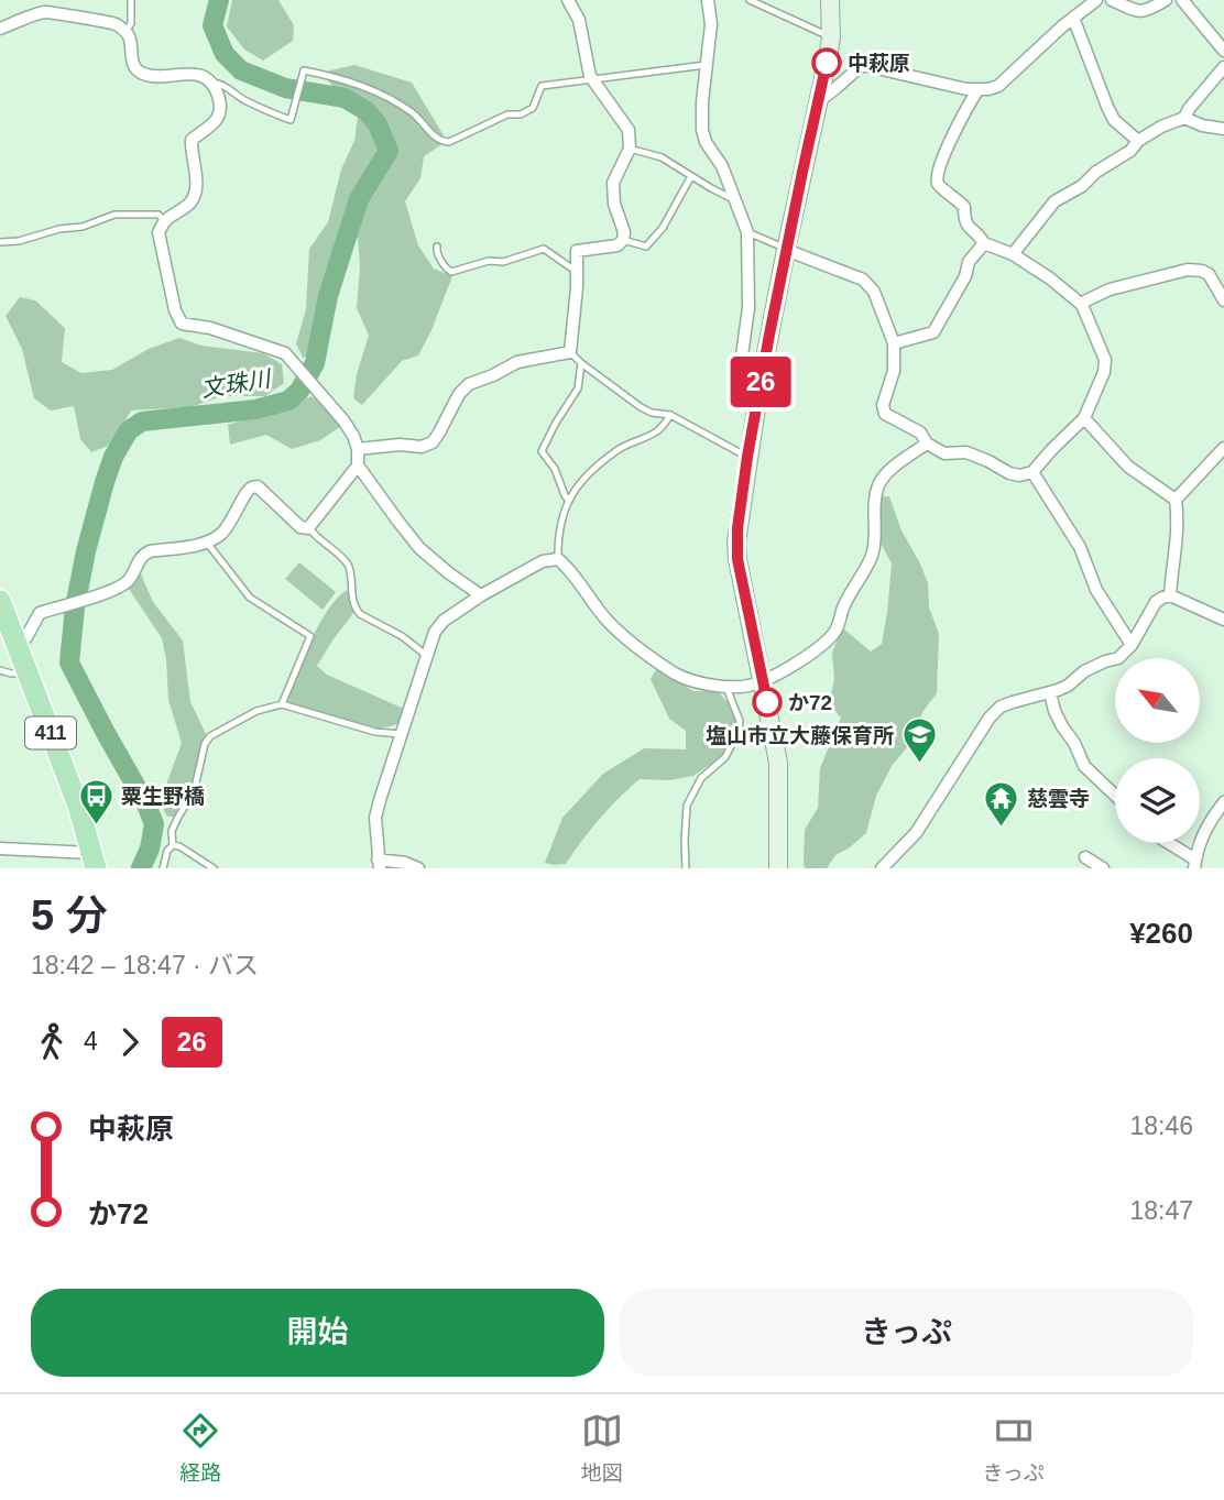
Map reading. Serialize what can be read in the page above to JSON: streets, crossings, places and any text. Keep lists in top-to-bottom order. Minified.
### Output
{"streets":{"highway":["411"]},"water":["文珠川"],"places":{"other":["中萩原","か72"],"school or university":["塩山市立大藤保育所"],"bus stop":["粟生野橋"],"temple":["慈雲寺"]},"lines":["bus line 26"],"north":"top left","page":{"on_map":"26","heading":["5 分","18:42 – 18:47 · バス","¥260"],"legs":["4","26"],"list":[{"name":"中萩原","value":"18:46"},{"name":"か72","value":"18:47"}],"buttons":["開始","きっぷ"],"tabs":["経路","地図","きっぷ"]}}
